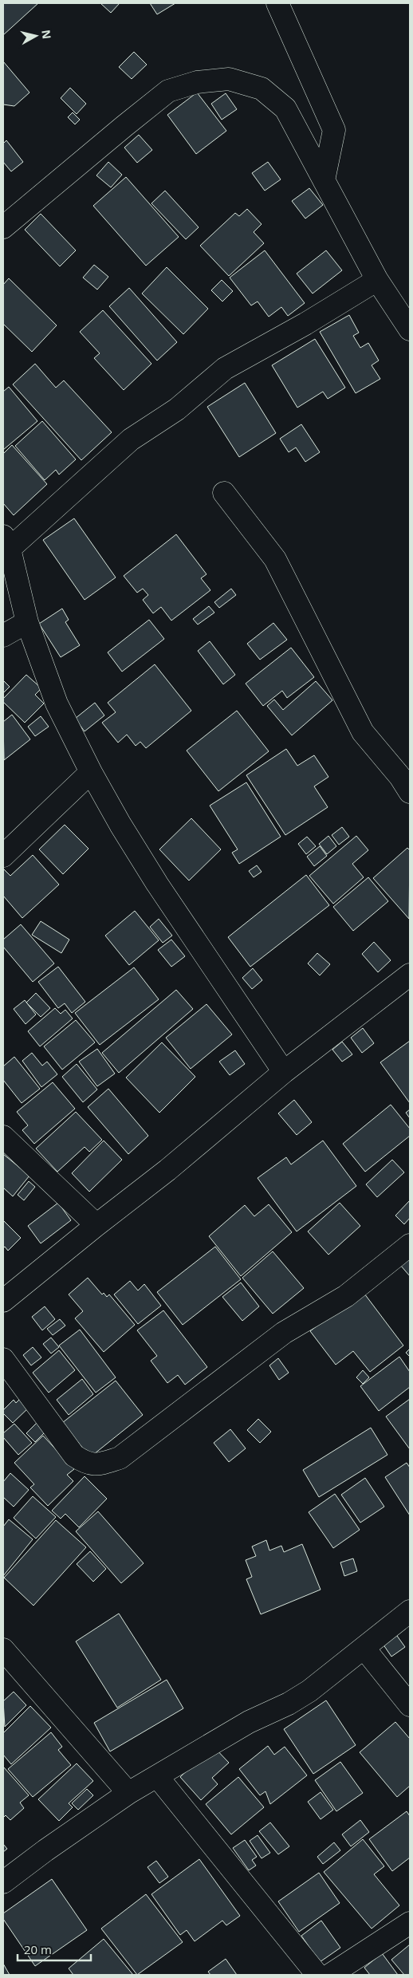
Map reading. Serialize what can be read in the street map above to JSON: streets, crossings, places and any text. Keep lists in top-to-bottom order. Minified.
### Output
{"scale_bar":"20 m","north":"right"}
